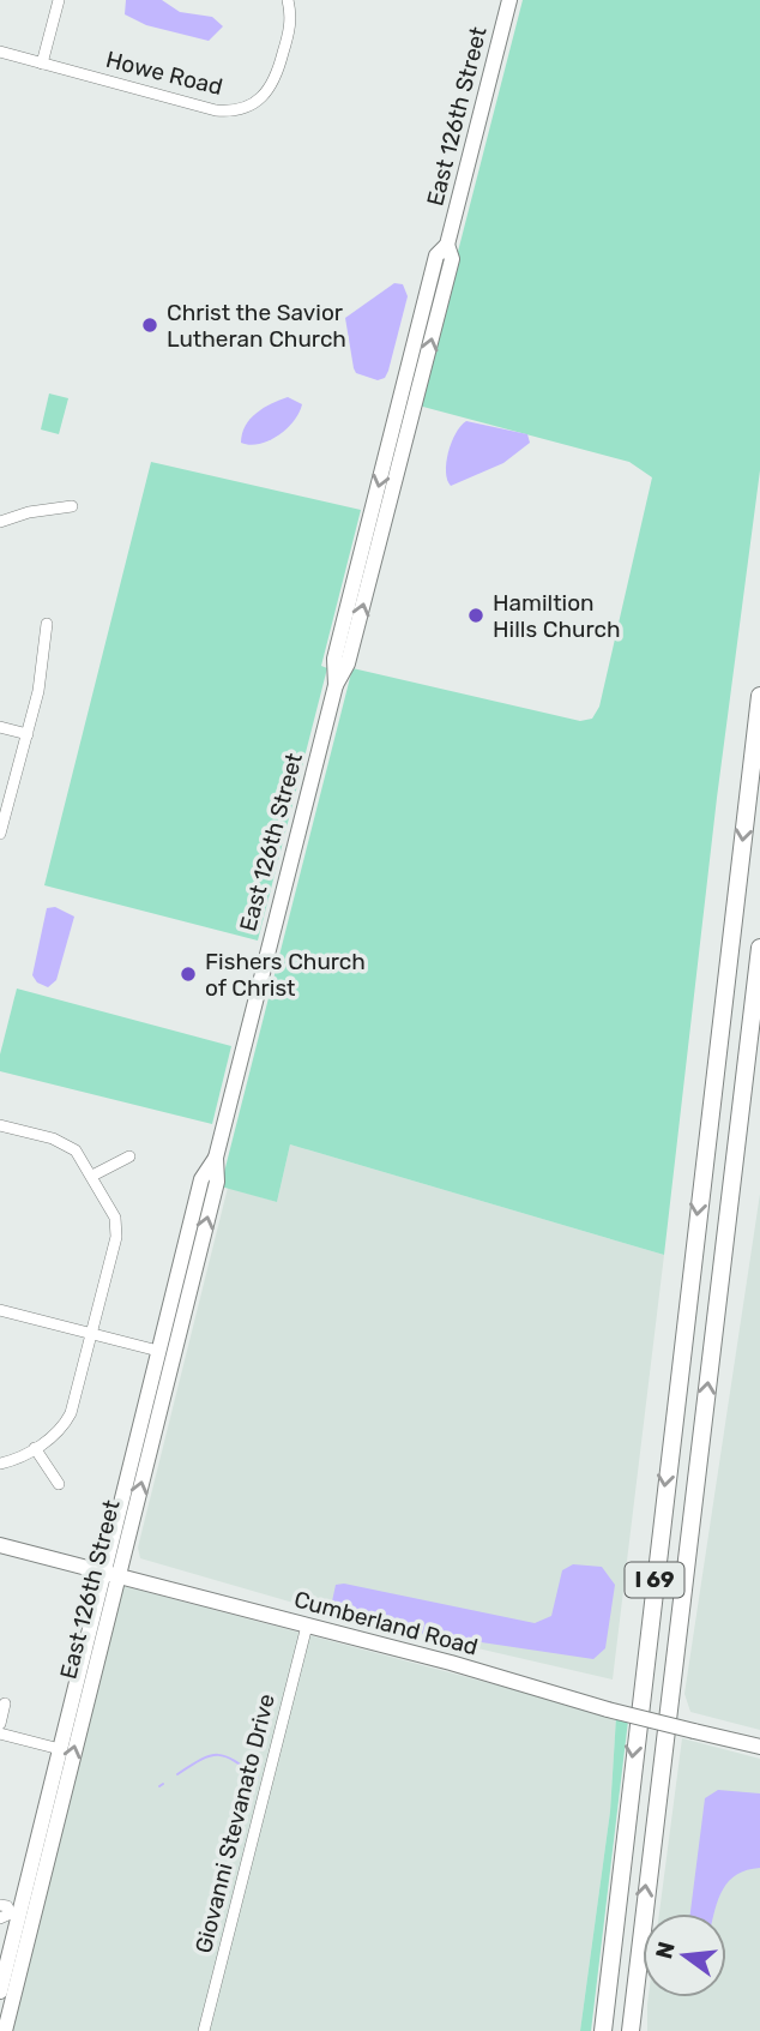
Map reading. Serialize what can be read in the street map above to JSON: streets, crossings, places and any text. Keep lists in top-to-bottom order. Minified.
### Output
{"streets":{"highway":["I 69"],"main road":["East 126th Street","Cumberland Road"],"street":["Howe Road","Giovanni Stevanato Drive"]},"crossings":[["East 126th Street","Cumberland Road"],["Cumberland Road","Giovanni Stevanato Drive"]],"places":["Christ the Savior Lutheran Church","Hamiltion Hills Church","Fishers Church of Christ"],"north":"left"}
